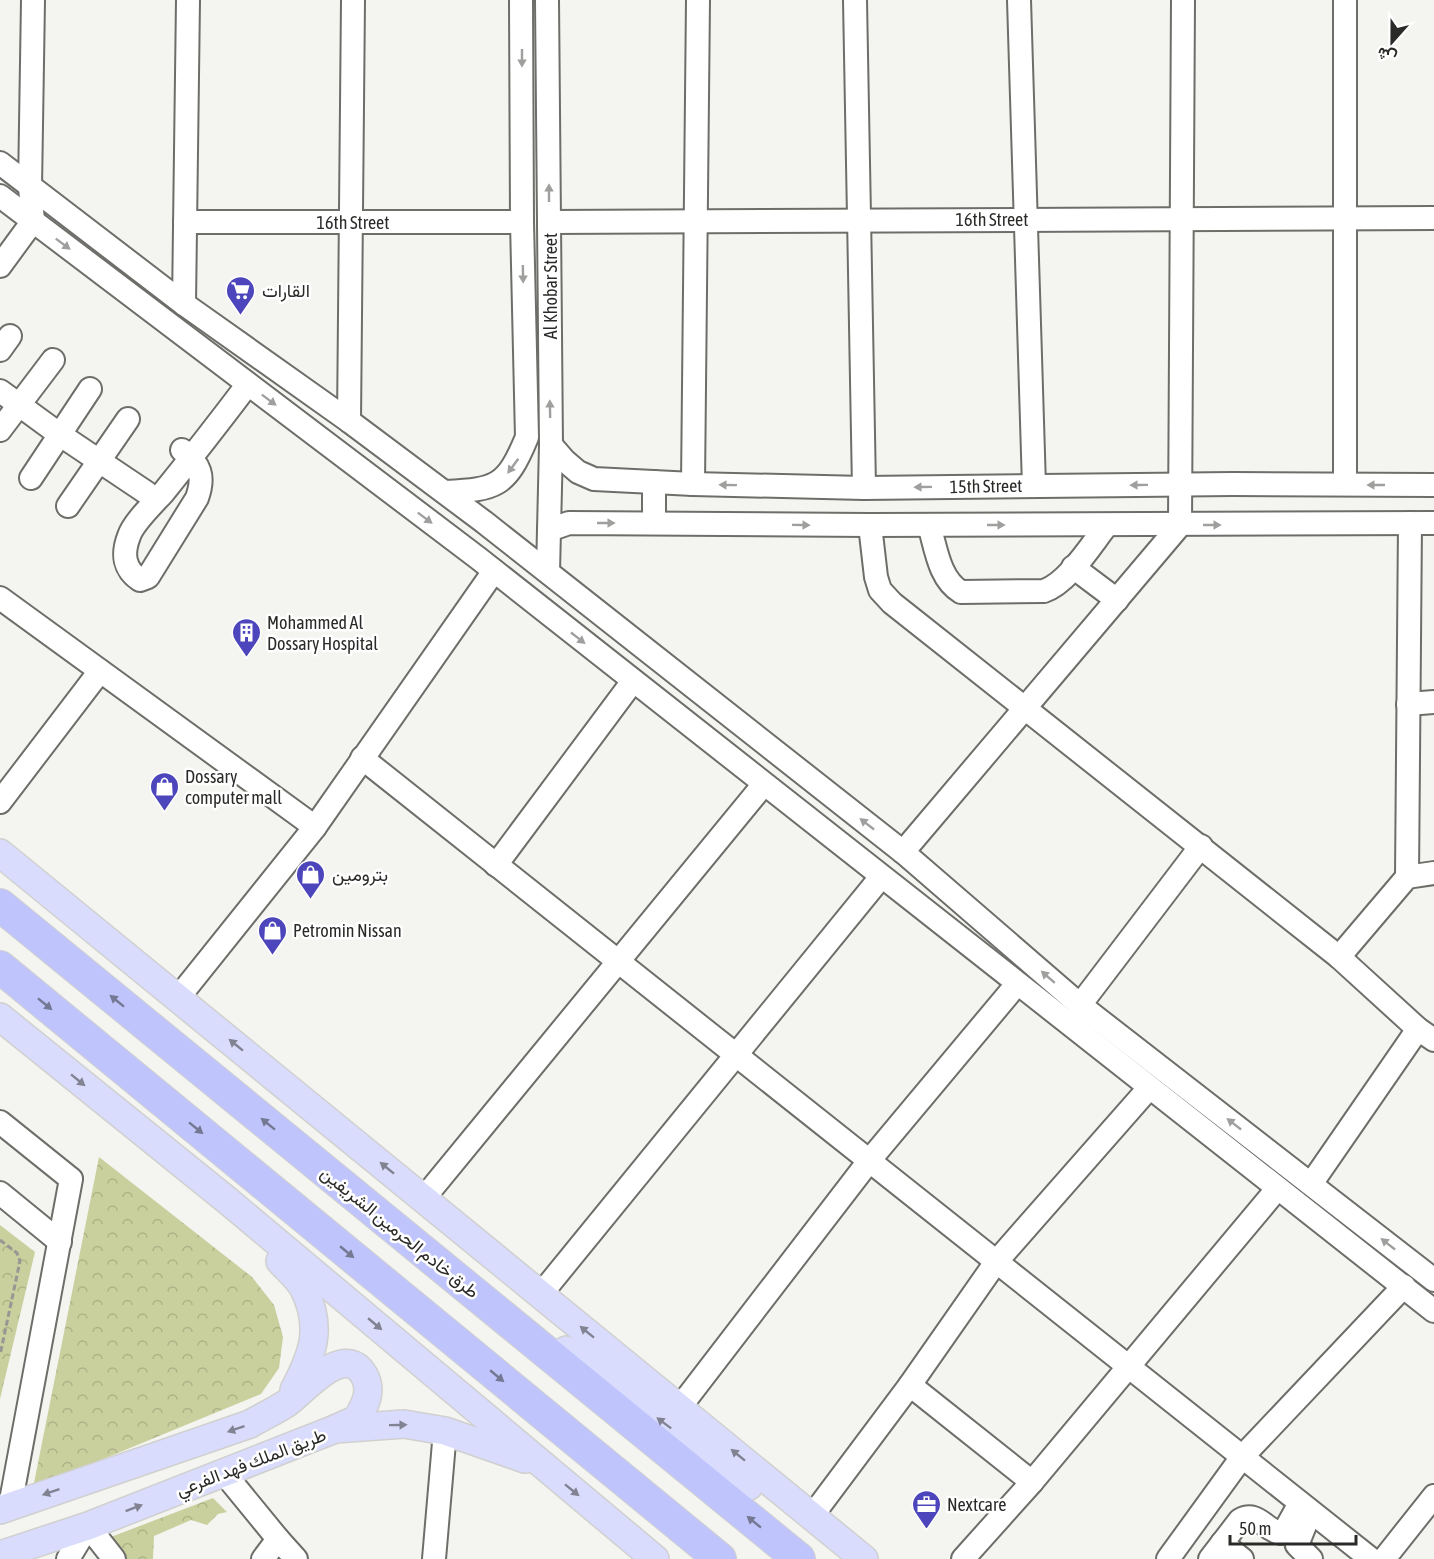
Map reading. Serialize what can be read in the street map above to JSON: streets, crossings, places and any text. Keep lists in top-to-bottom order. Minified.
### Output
{"streets":{"highway":["طرق خادم الحرمين الشريفين"],"main road":["طريق الملك فهد الفرعي"],"street":["16th Street","Al Khobar Street","15th Street"]},"crossings":[["16th Street","Al Khobar Street"],["Al Khobar Street","15th Street"]],"places":{"supermarket":["القارات"],"building":["Mohammed Al Dossary Hospital"],"shop":["Dossary computer mall","بترومين","Petromin Nissan"],"office":["Nextcare"]},"scale_bar":"50 m","north":"bottom"}
